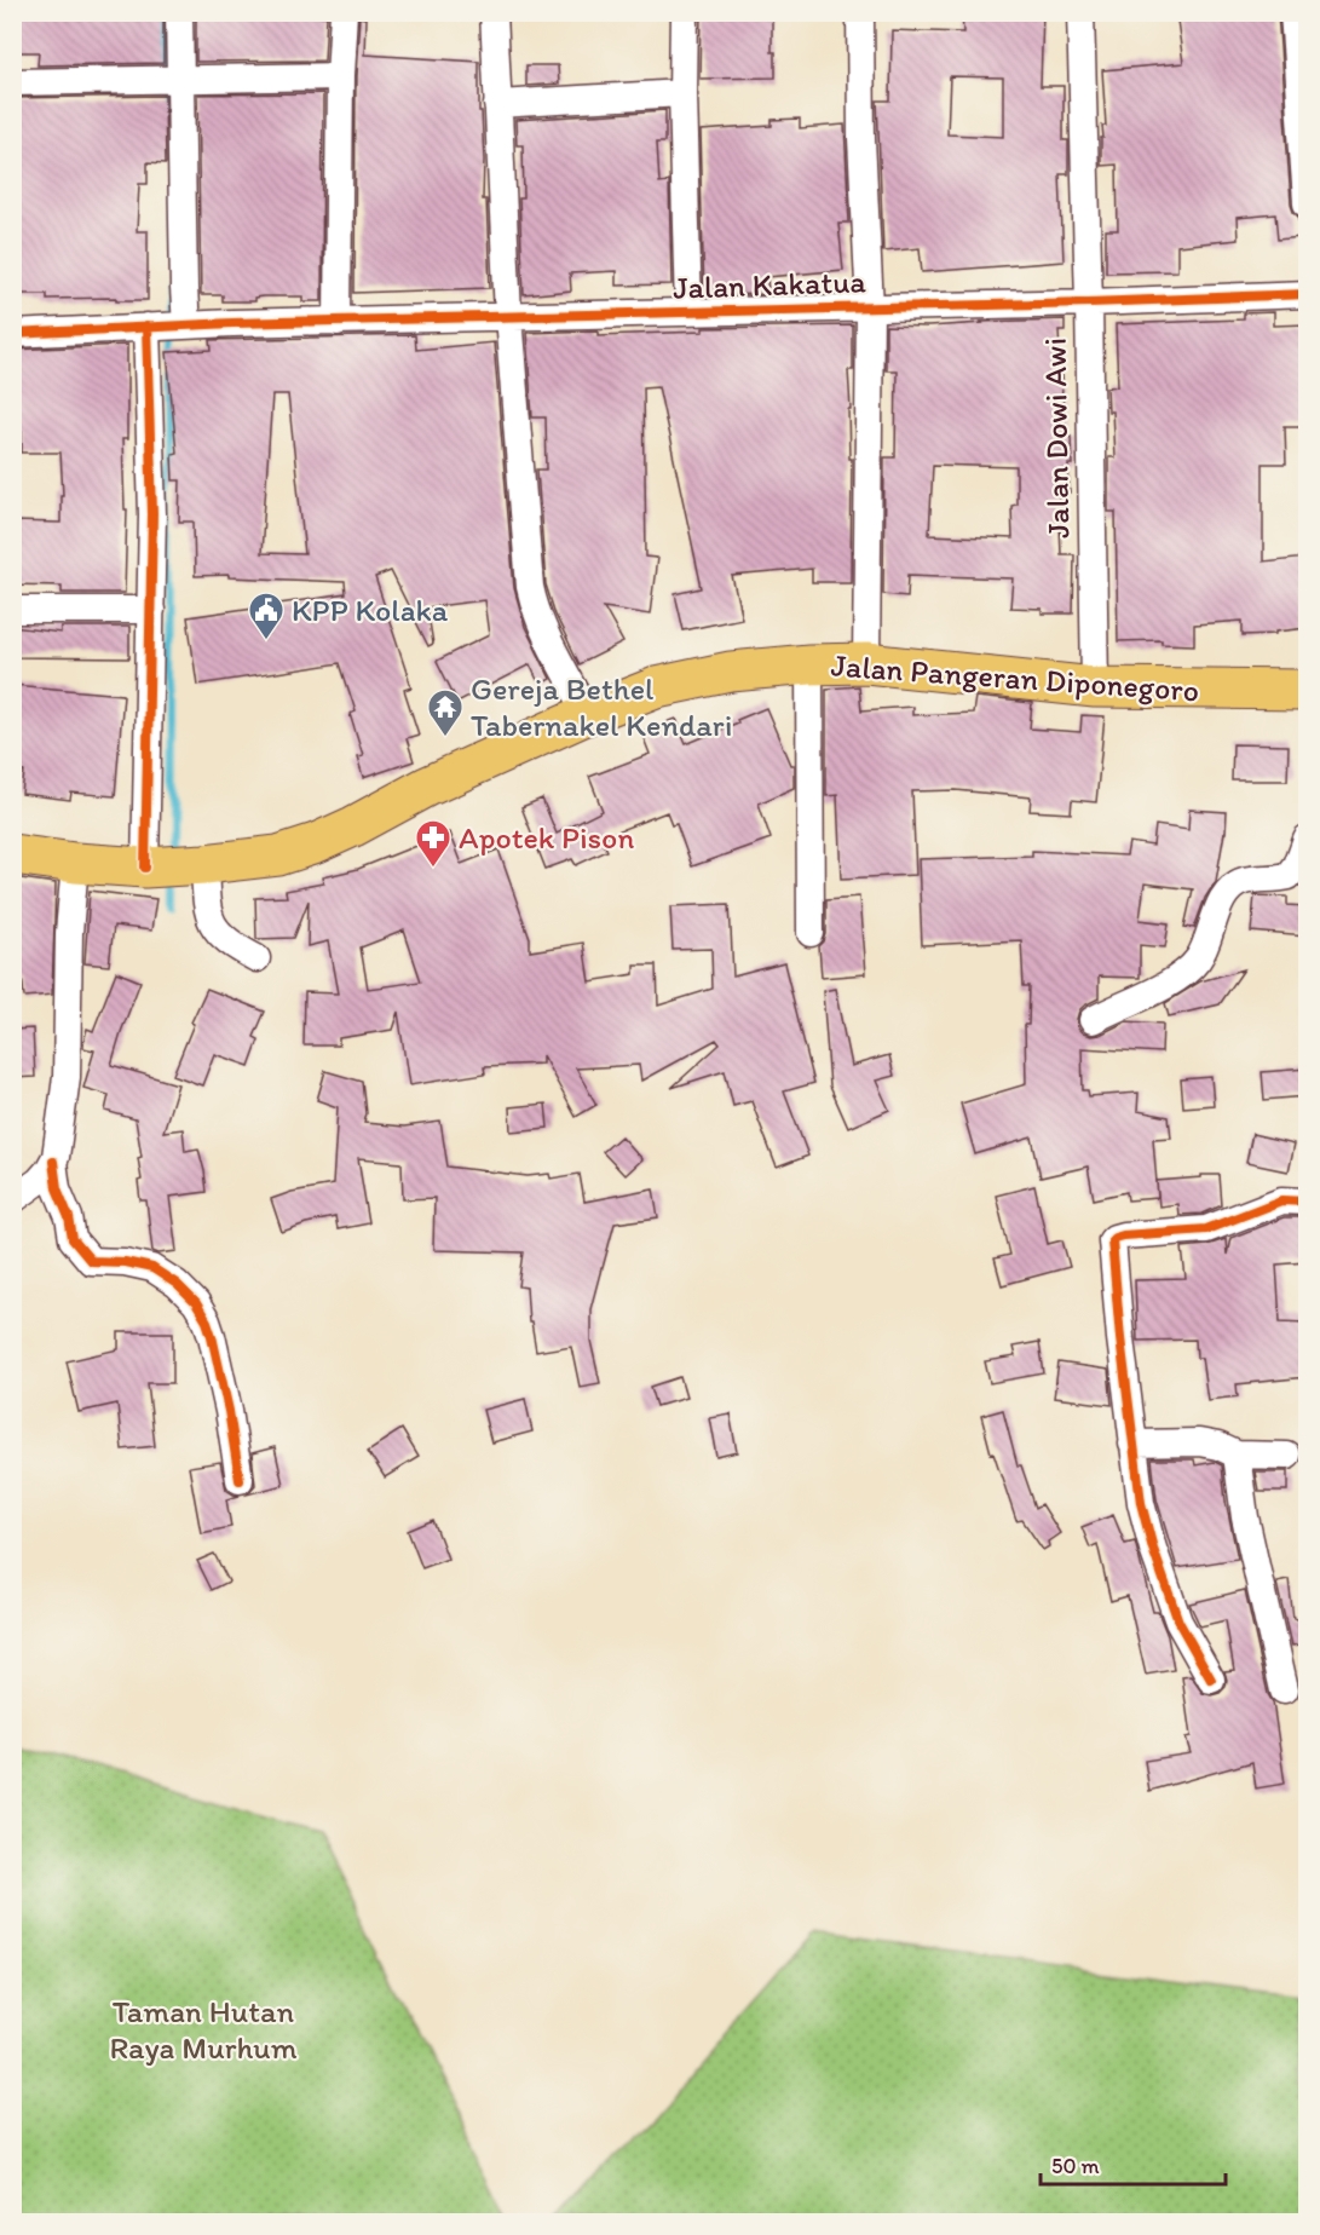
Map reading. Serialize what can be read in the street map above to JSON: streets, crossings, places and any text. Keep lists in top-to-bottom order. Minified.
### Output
{"streets":{"highway":["Jalan Pangeran Diponegoro"],"street":["Jalan Kakatua","Jalan Dowi Awi"]},"crossings":[["Jalan Kakatua","Jalan Dowi Awi"],["Jalan Dowi Awi","Jalan Pangeran Diponegoro"]],"parks":["Taman Hutan Raya Murhum"],"places":{"public building":["KPP Kolaka"],"temple":["Gereja Bethel Tabernakel Kendari"],"pharmacy":["Apotek Pison"]},"scale_bar":"50 m"}
